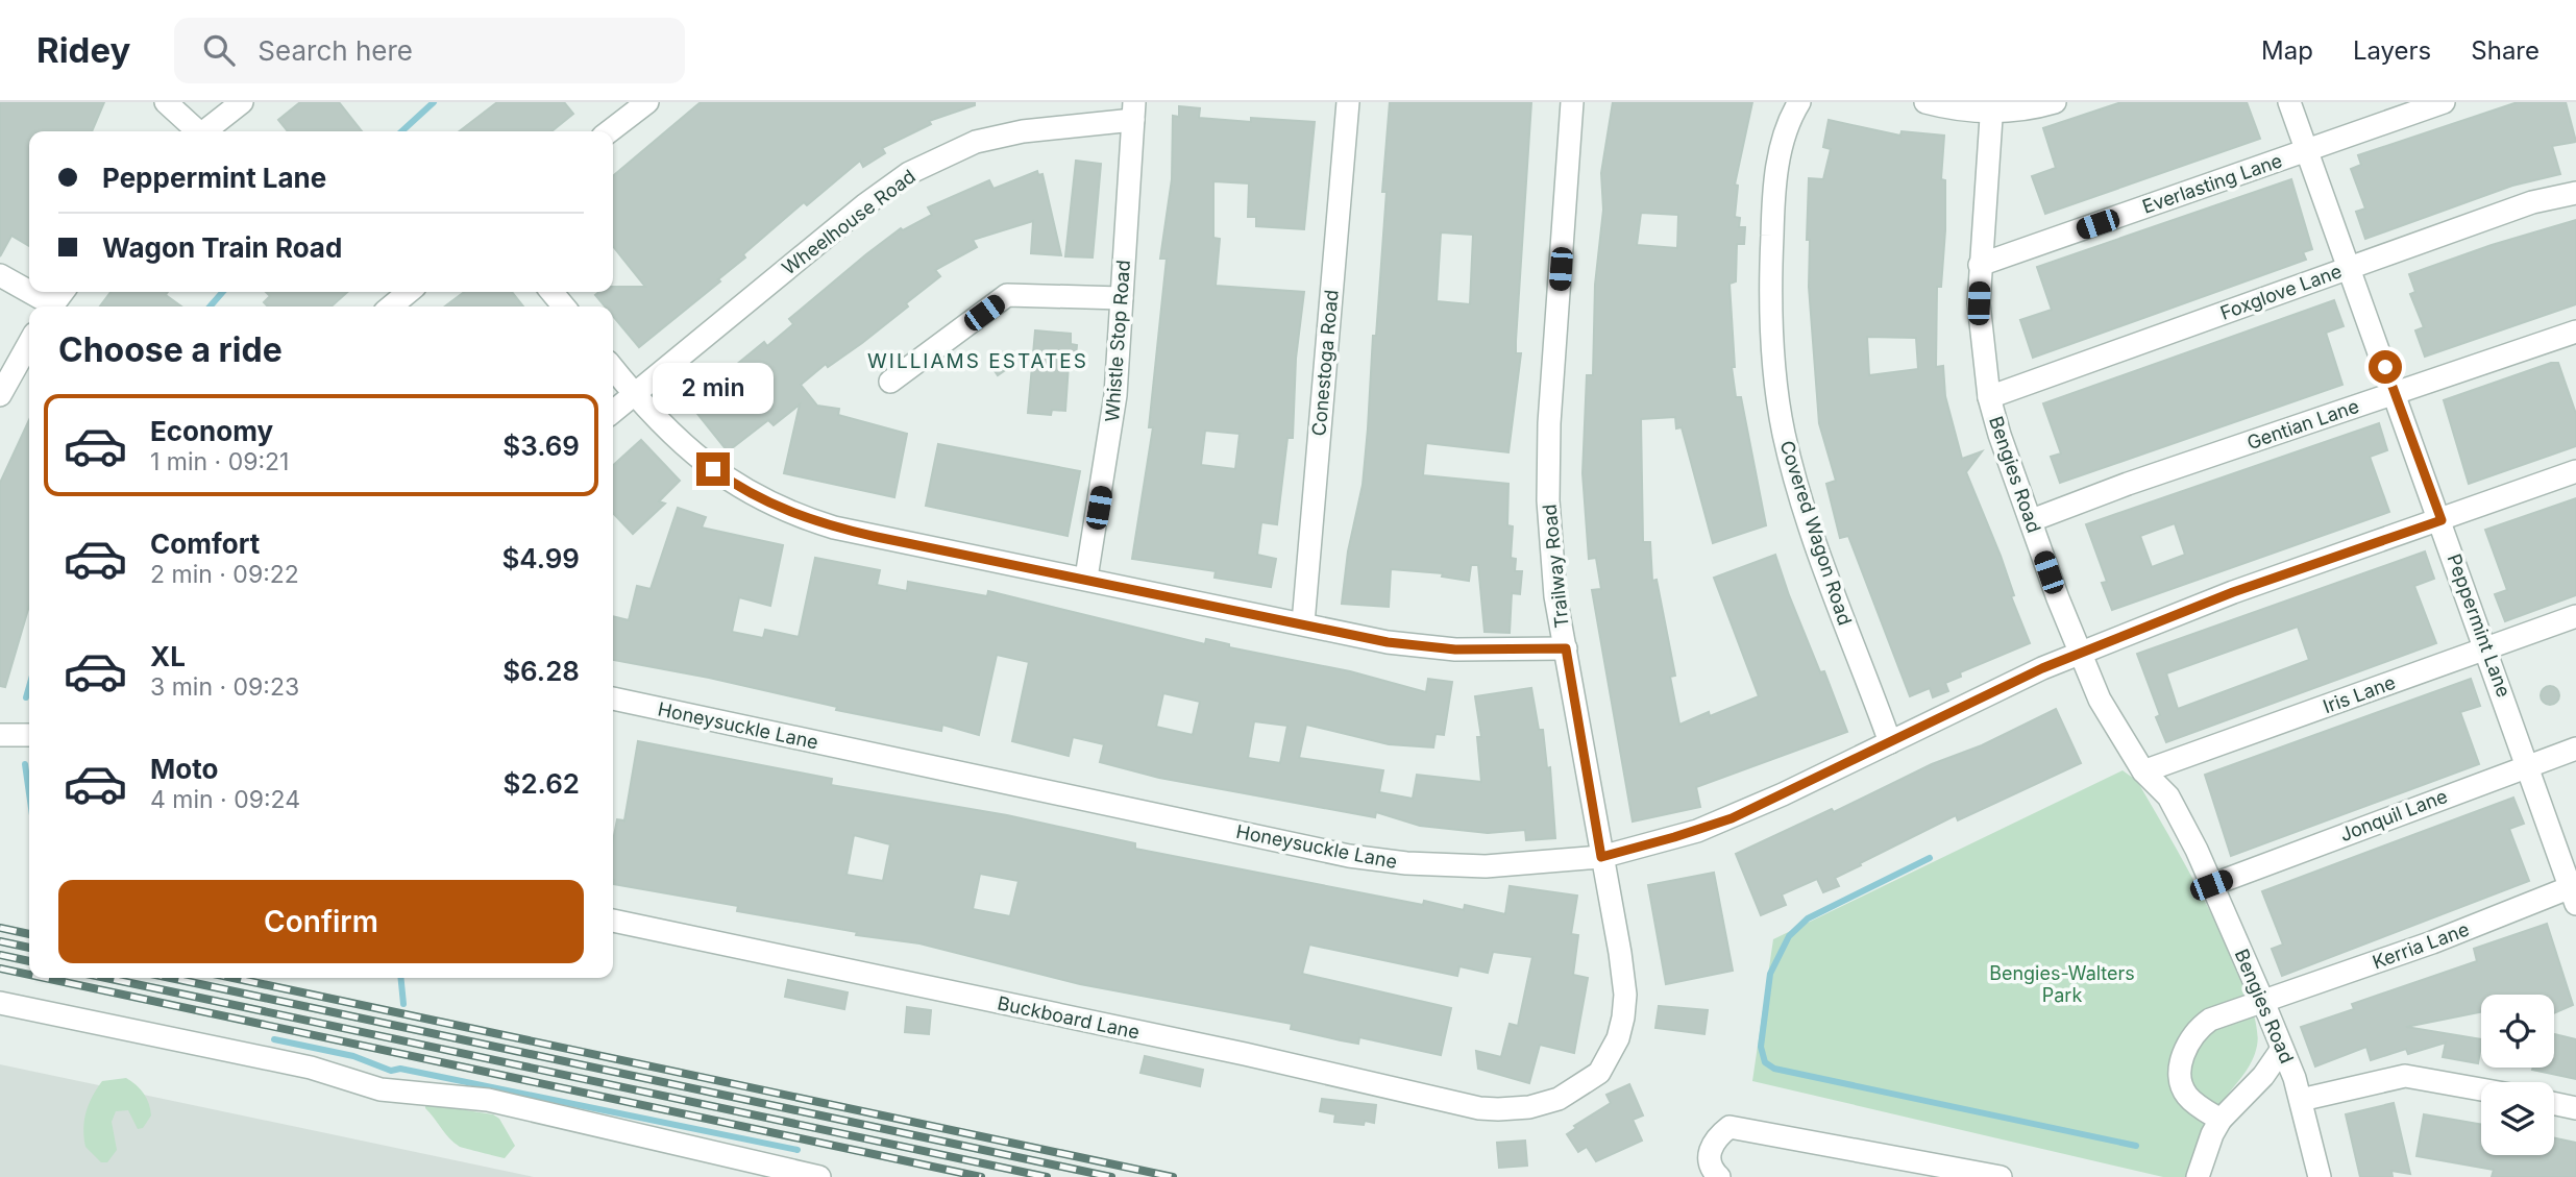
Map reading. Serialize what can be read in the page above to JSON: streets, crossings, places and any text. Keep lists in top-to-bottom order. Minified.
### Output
{"streets":{"street":["Everlasting Lane","Wheelhouse Road","Foxglove Lane","Whistle Stop Road","Conestoga Road","Gentian Lane","Bengies Road","Covered Wagon Road","Trailway Road","Peppermint Lane","Iris Lane","Honeysuckle Lane","Jonquil Lane","Kerria Lane","Buckboard Lane"]},"crossings":[["Everlasting Lane","Bengies Road"],["Everlasting Lane","Peppermint Lane"],["Wheelhouse Road","Whistle Stop Road"],["Foxglove Lane","Bengies Road"],["Foxglove Lane","Peppermint Lane"],["Gentian Lane","Bengies Road"],["Gentian Lane","Peppermint Lane"],["Bengies Road","Iris Lane"],["Bengies Road","Honeysuckle Lane"],["Bengies Road","Jonquil Lane"],["Bengies Road","Kerria Lane"],["Covered Wagon Road","Honeysuckle Lane"],["Trailway Road","Honeysuckle Lane"],["Trailway Road","Buckboard Lane"],["Peppermint Lane","Iris Lane"],["Peppermint Lane","Honeysuckle Lane"],["Peppermint Lane","Jonquil Lane"],["Peppermint Lane","Kerria Lane"]],"districts":["WILLIAMS ESTATES"],"parks":["Bengies-Walters Park"],"page":{"header":"Ridey","search":"Search here","nav":["Map","Layers","Share"],"banner":["Peppermint Lane","Wagon Train Road"],"heading":"Choose a ride","bubble":"2 min","list":[{"name":"Economy","note":"1 min · 09:21","value":"$3.69"},{"name":"Comfort","note":"2 min · 09:22","value":"$4.99"},{"name":"XL","note":"3 min · 09:23","value":"$6.28"},{"name":"Moto","note":"4 min · 09:24","value":"$2.62"}],"buttons":"Confirm"}}
